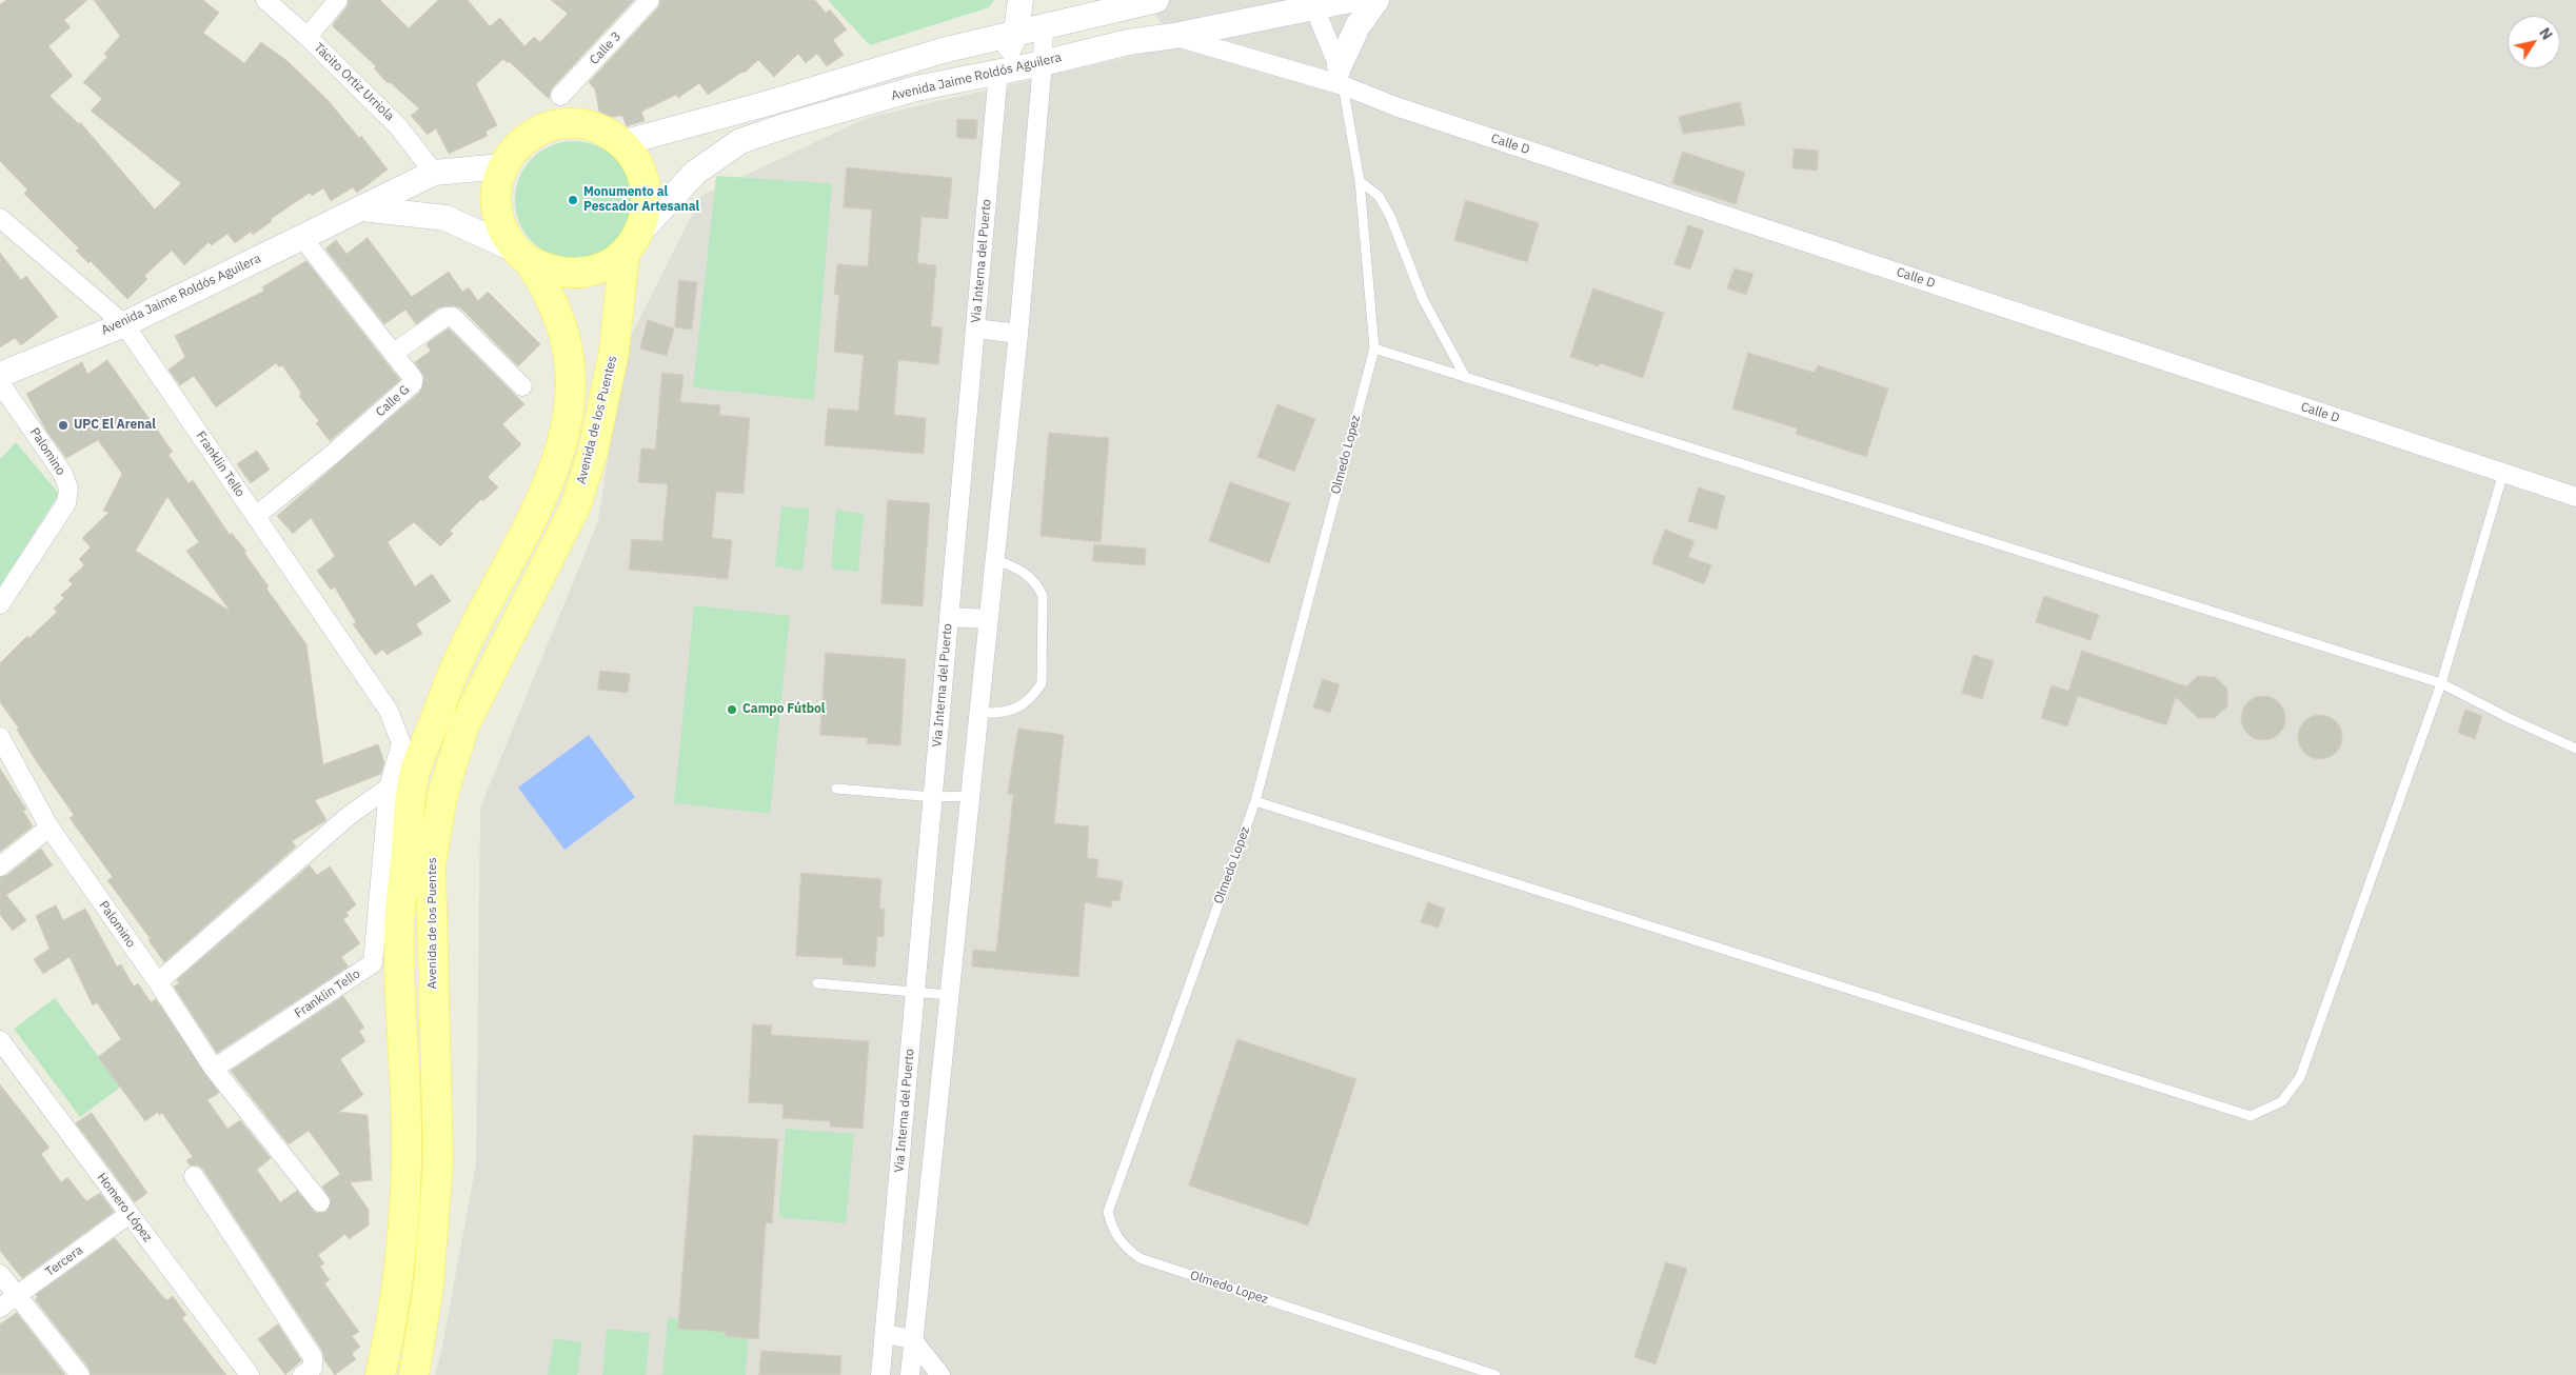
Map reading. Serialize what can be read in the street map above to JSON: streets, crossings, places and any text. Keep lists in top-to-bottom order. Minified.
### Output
{"streets":{"main road":["Avenida Jaime Roldós Aguilera","Via Interna del Puerto","Avenida de los Puentes"],"street":["Calle 3","Tácito Ortiz Urriola","Calle D","Calle G","Palomino","Franklin Tello","Homero López","Tercera"],"lane":["Olmedo Lopez"]},"crossings":[["Avenida Jaime Roldós Aguilera","Tácito Ortiz Urriola"],["Avenida Jaime Roldós Aguilera","Calle D"],["Avenida Jaime Roldós Aguilera","Via Interna del Puerto"],["Avenida Jaime Roldós Aguilera","Calle G"],["Avenida Jaime Roldós Aguilera","Avenida de los Puentes"],["Avenida Jaime Roldós Aguilera","Franklin Tello"],["Calle D","Olmedo Lopez"],["Calle G","Franklin Tello"],["Palomino","Franklin Tello"],["Homero López","Tercera"]],"places":["Monumento al Pescador Artesanal","UPC El Arenal","Campo Fútbol"],"north":"top right"}
